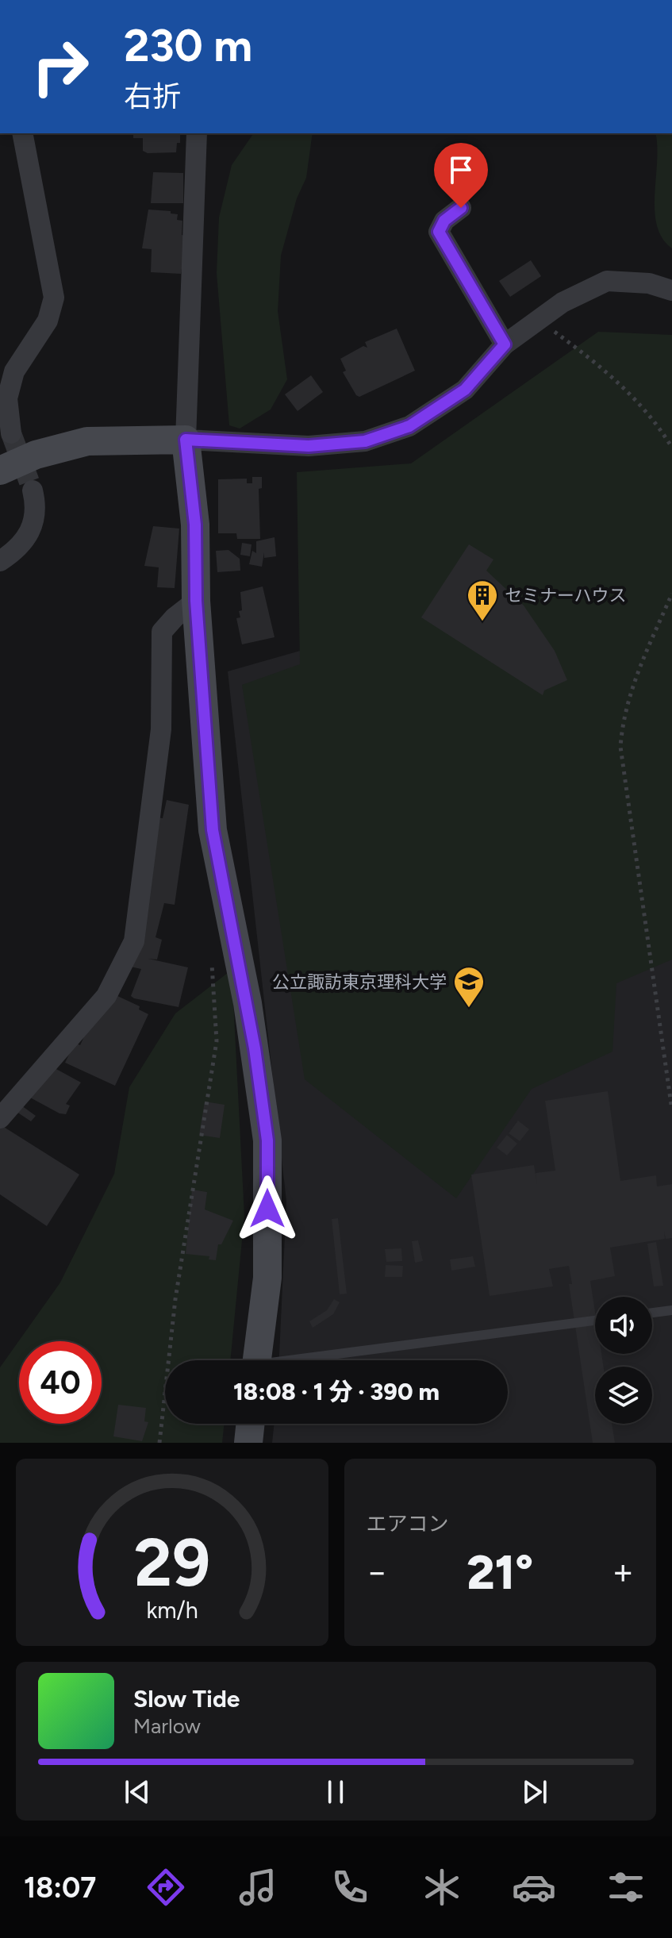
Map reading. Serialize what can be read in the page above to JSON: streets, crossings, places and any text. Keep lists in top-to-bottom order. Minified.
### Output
{"places":{"building":["セミナーハウス"],"school or university":["公立諏訪東京理科大学"]},"page":{"turn":["230 m","右折"],"limit":"40","trip":"18:08 · 1 分 · 390 m","tile":"エアコン","heat":["−","21°","+"],"song":["Slow Tide","Marlow"],"tabs":"18:07","gauge":["29","km/h"]}}
